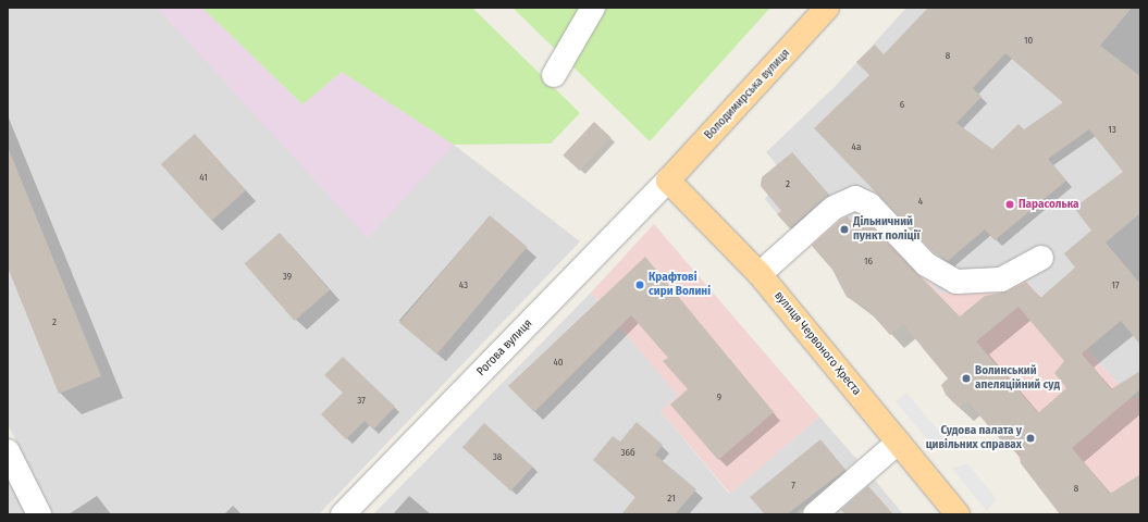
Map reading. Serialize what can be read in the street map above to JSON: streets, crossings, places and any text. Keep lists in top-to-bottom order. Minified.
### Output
{"streets":{"main road":["Володимирська вулиця","вулиця Червоного Хреста"],"street":["Рогова вулиця"]},"crossings":[["Володимирська вулиця","вулиця Червоного Хреста"],["Володимирська вулиця","Рогова вулиця"],["вулиця Червоного Хреста","Рогова вулиця"]],"places":["Парасолька","Дільничний пункт поліції","Крафтові сири Волині","Волинський апеляційний суд","Судова палата у цивільних справах"],"house_numbers":["10","8","6","13","4а","41","2","4","16","39","43","17","2","40","9","37","36б","38","7","8","21"]}
